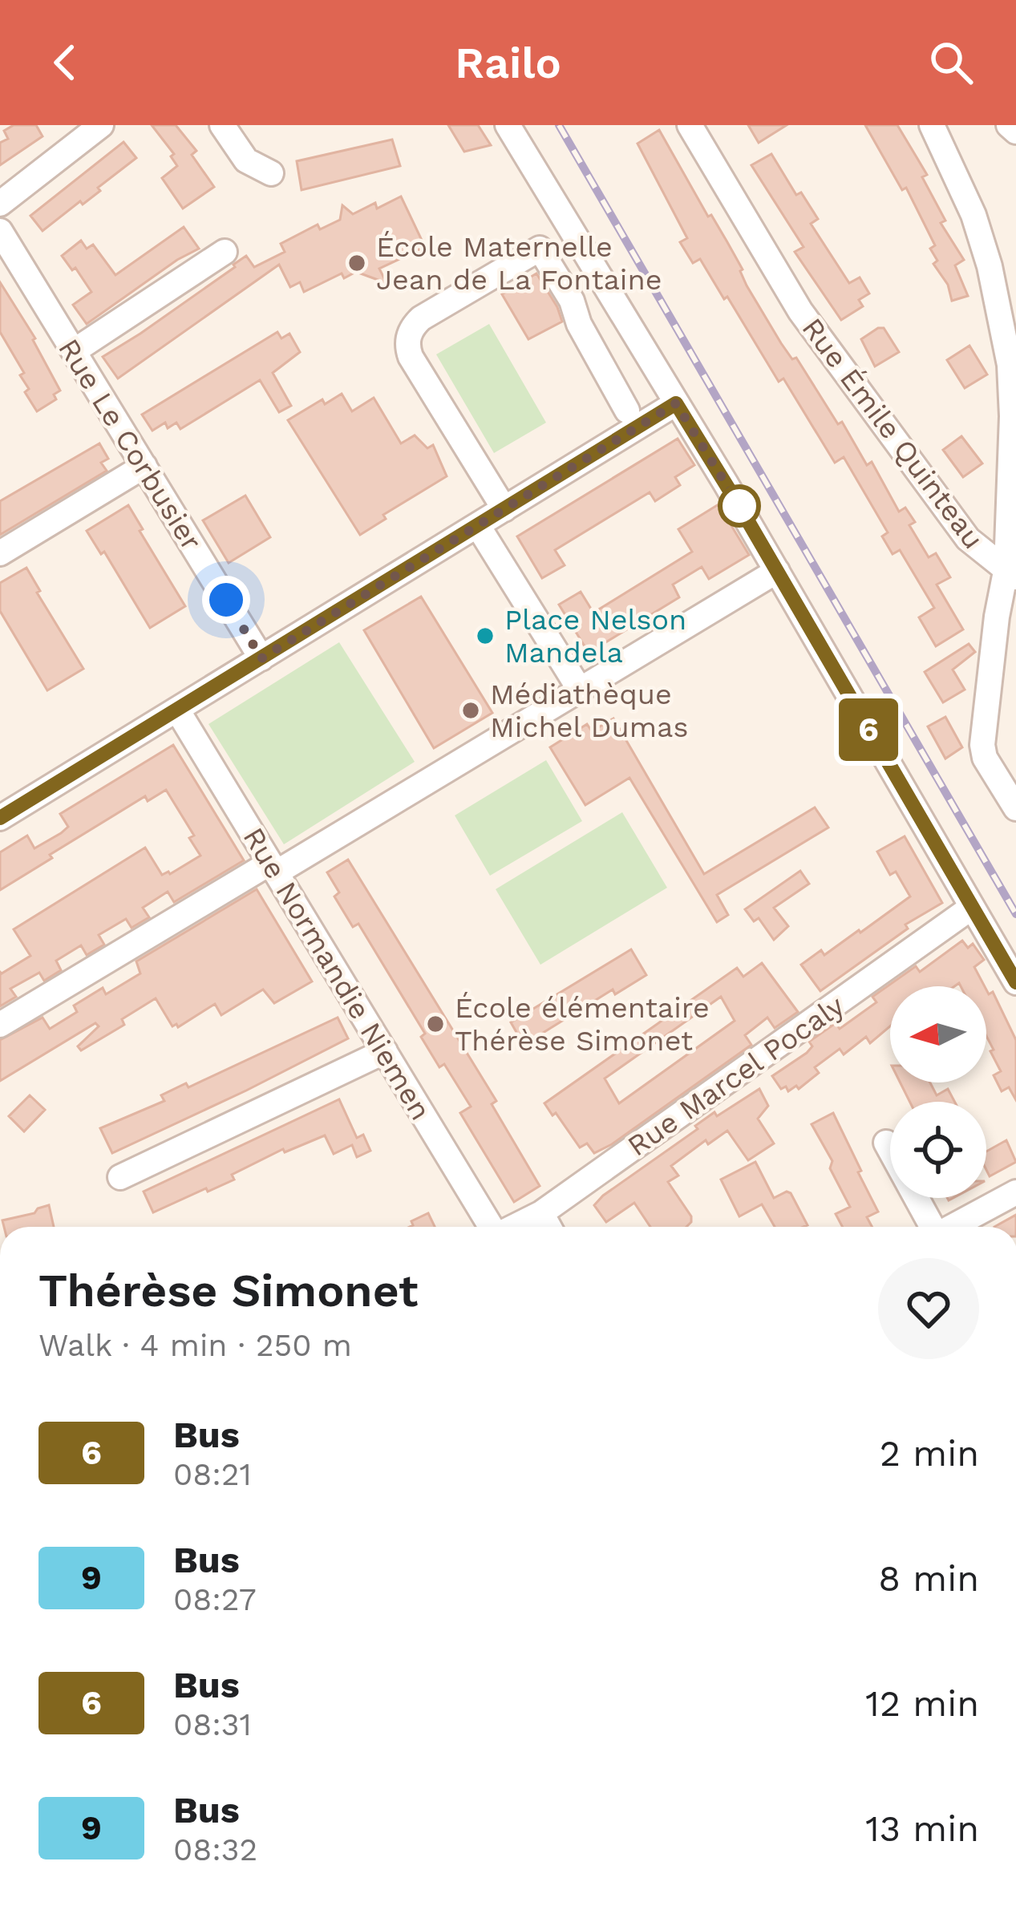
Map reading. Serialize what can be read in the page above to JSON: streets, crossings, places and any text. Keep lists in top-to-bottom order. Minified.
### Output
{"streets":{"street":["Rue Émile Quinteau","Rue Le Corbusier","Rue Normandie Niemen","Rue Marcel Pocaly"]},"places":["École Maternelle Jean de La Fontaine","Place Nelson Mandela","Médiathèque Michel Dumas","École élémentaire Thérèse Simonet"],"lines":["bus line 6"],"north":"left","page":{"header":"Railo","on_map":"6","heading":["Thérèse Simonet","Walk · 4 min · 250 m"],"list":[{"mark":"6","name":"Bus","note":"08:21","value":"2 min"},{"mark":"9","name":"Bus","note":"08:27","value":"8 min"},{"mark":"6","name":"Bus","note":"08:31","value":"12 min"},{"mark":"9","name":"Bus","note":"08:32","value":"13 min"}]}}
